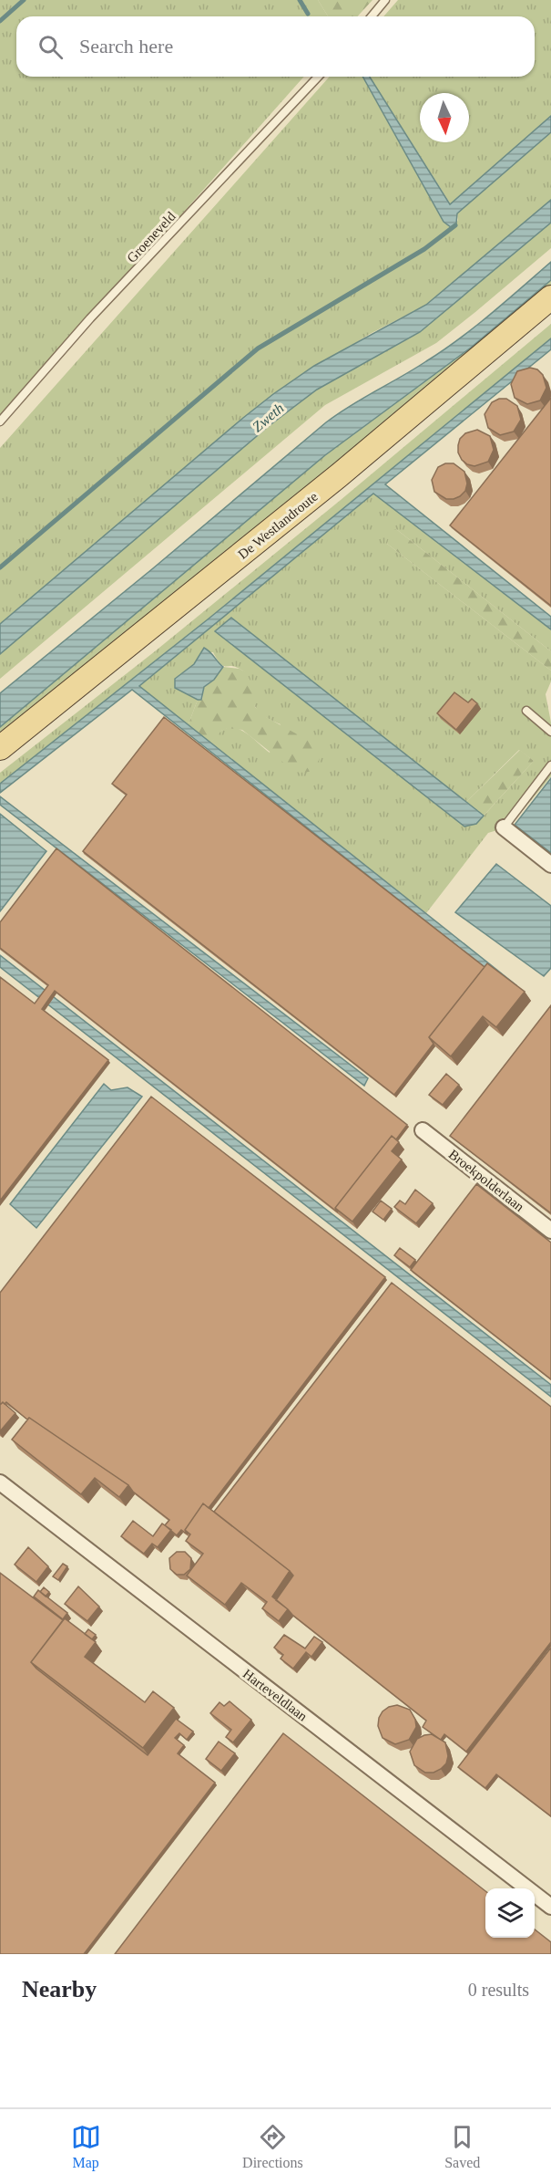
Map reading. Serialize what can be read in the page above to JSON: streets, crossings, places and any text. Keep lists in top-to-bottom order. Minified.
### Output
{"streets":{"main road":["De Westlandroute"],"street":["Broekpolderlaan","Harteveldlaan"],"lane":["Groeneveld"]},"water":["Zweth"],"north":"bottom","page":{"search":"Search here","heading":["Nearby","0 results"],"nav":["Map","Directions","Saved"]}}
